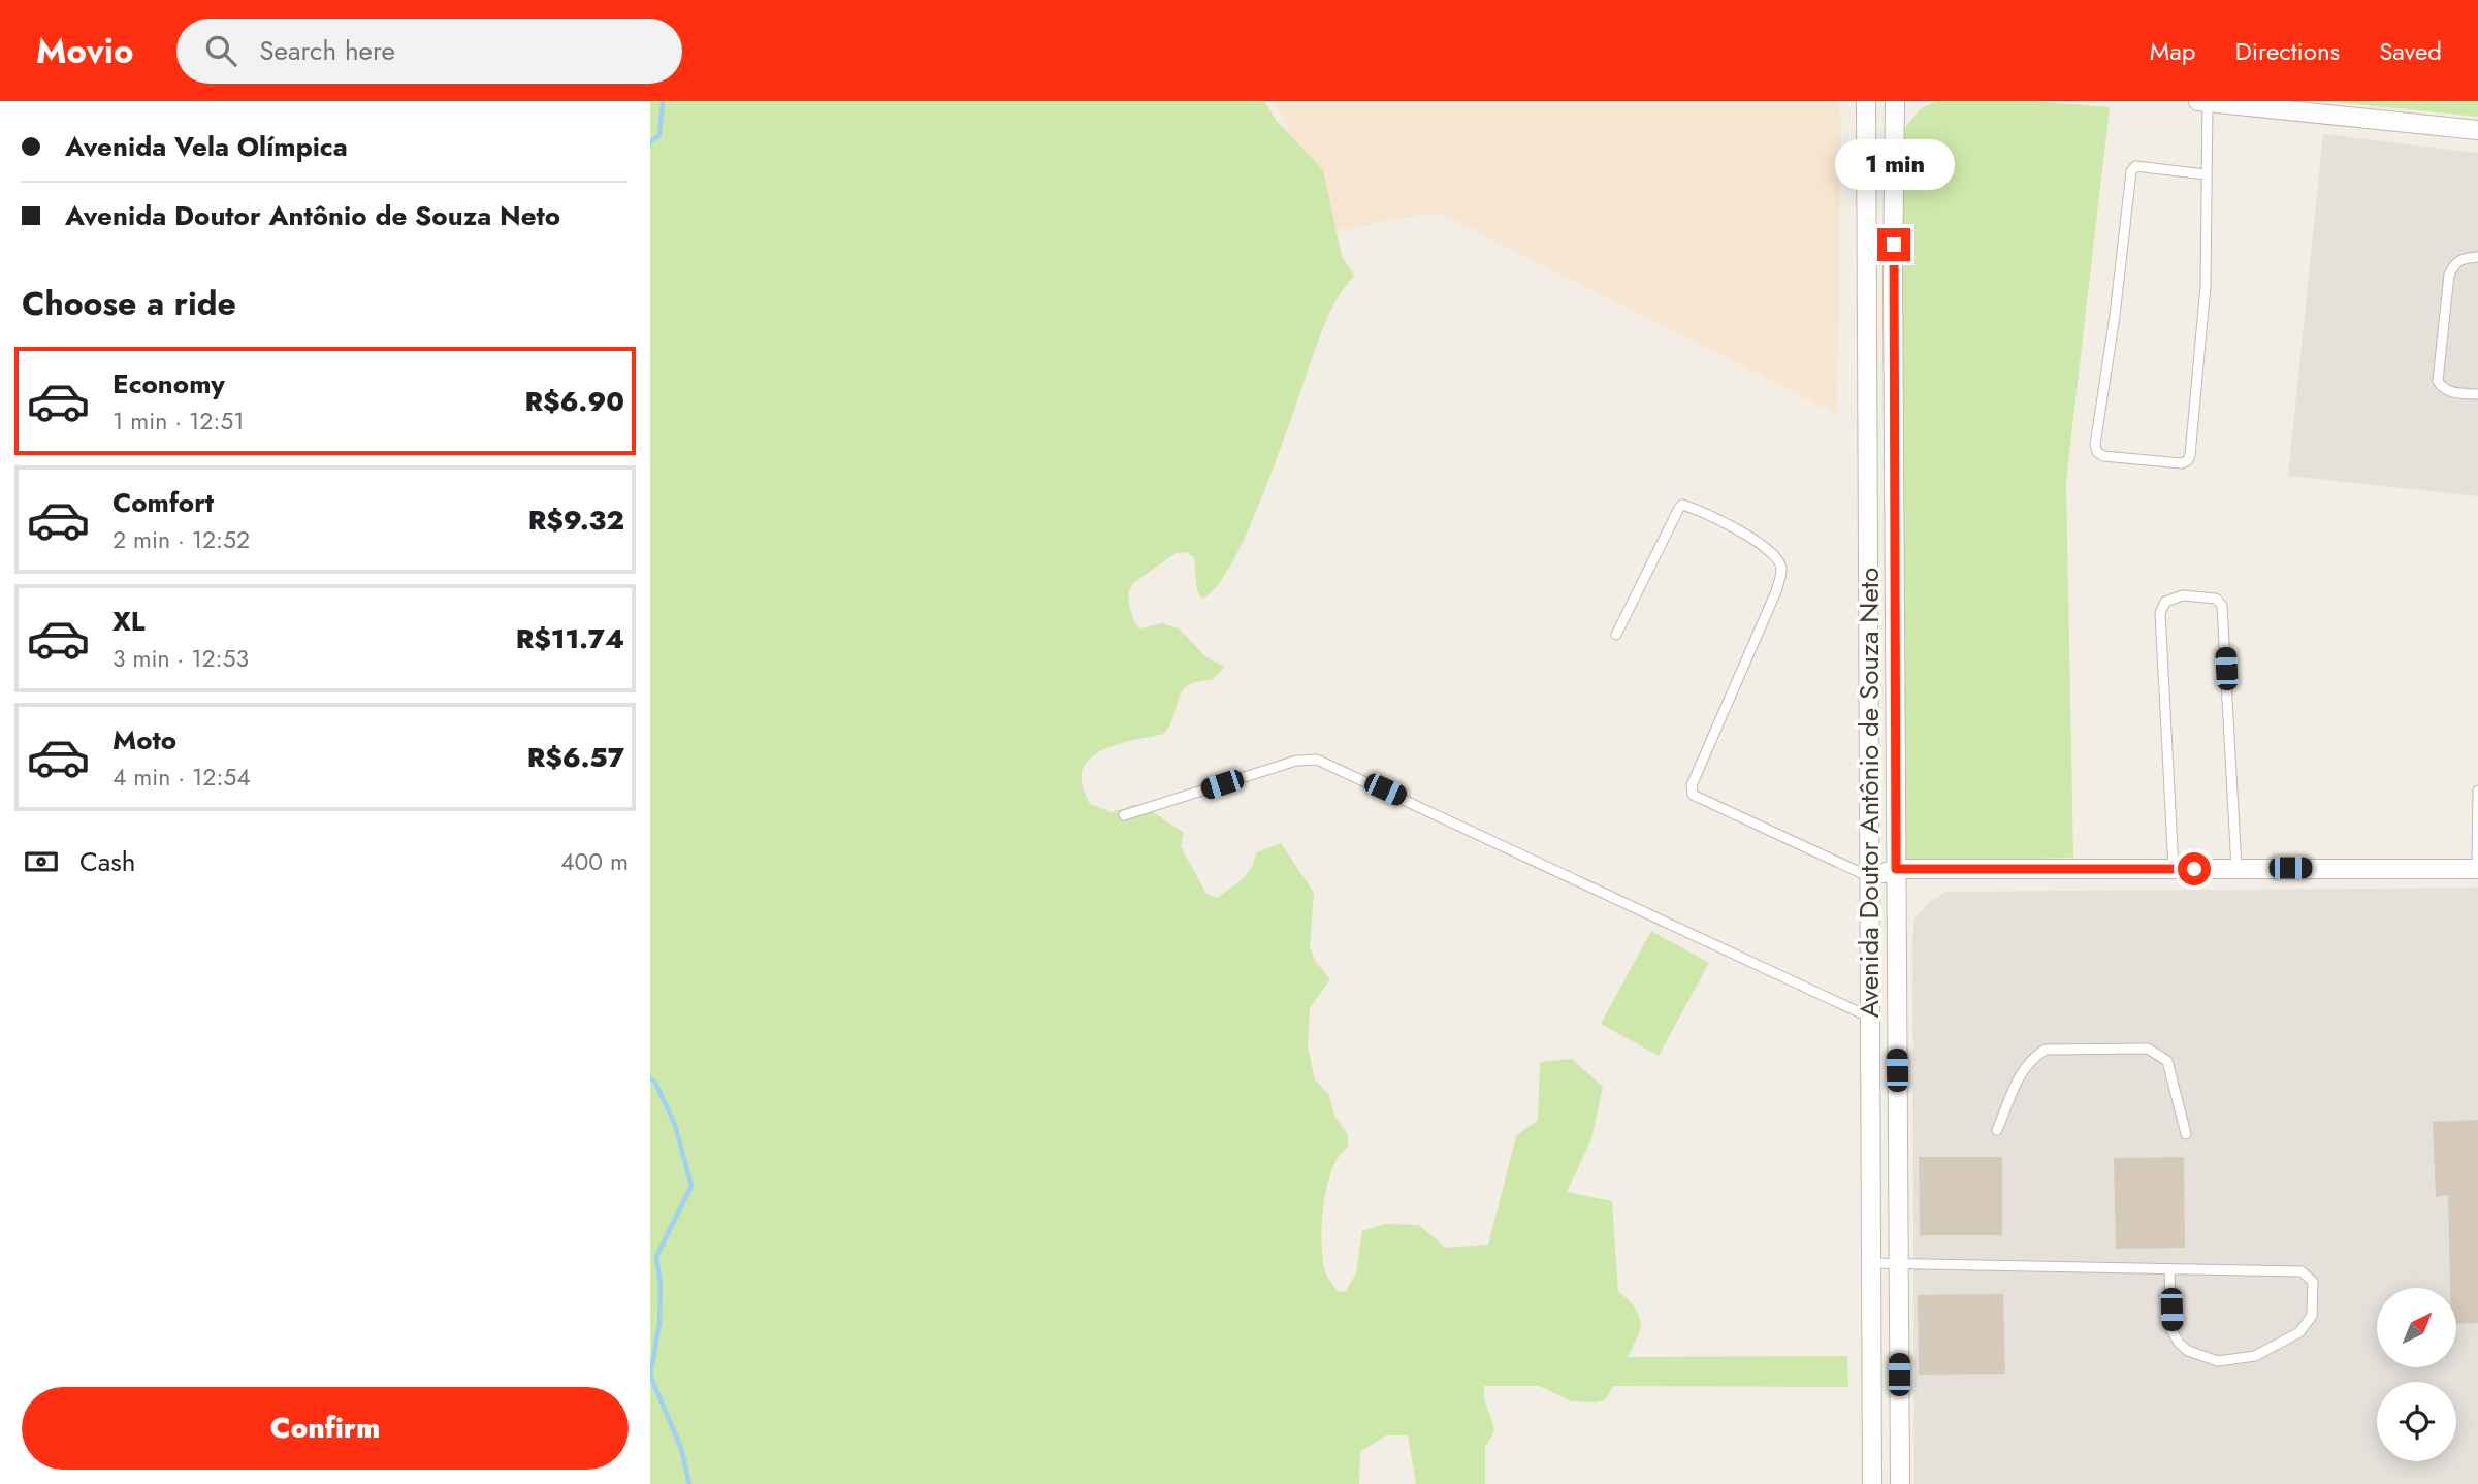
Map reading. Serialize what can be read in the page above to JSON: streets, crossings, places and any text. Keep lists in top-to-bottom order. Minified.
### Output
{"streets":{"street":["Avenida Doutor Antônio de Souza Neto"]},"north":"top right","page":{"header":"Movio","search":"Search here","nav":["Map","Directions","Saved"],"banner":["Avenida Vela Olímpica","Avenida Doutor Antônio de Souza Neto"],"bubble":"1 min","heading":"Choose a ride","list":[{"name":"Economy","note":"1 min · 12:51","value":"R$6.90"},{"name":"Comfort","note":"2 min · 12:52","value":"R$9.32"},{"name":"XL","note":"3 min · 12:53","value":"R$11.74"},{"name":"Moto","note":"4 min · 12:54","value":"R$6.57"}],"pay":["Cash","400 m"],"buttons":"Confirm"}}
